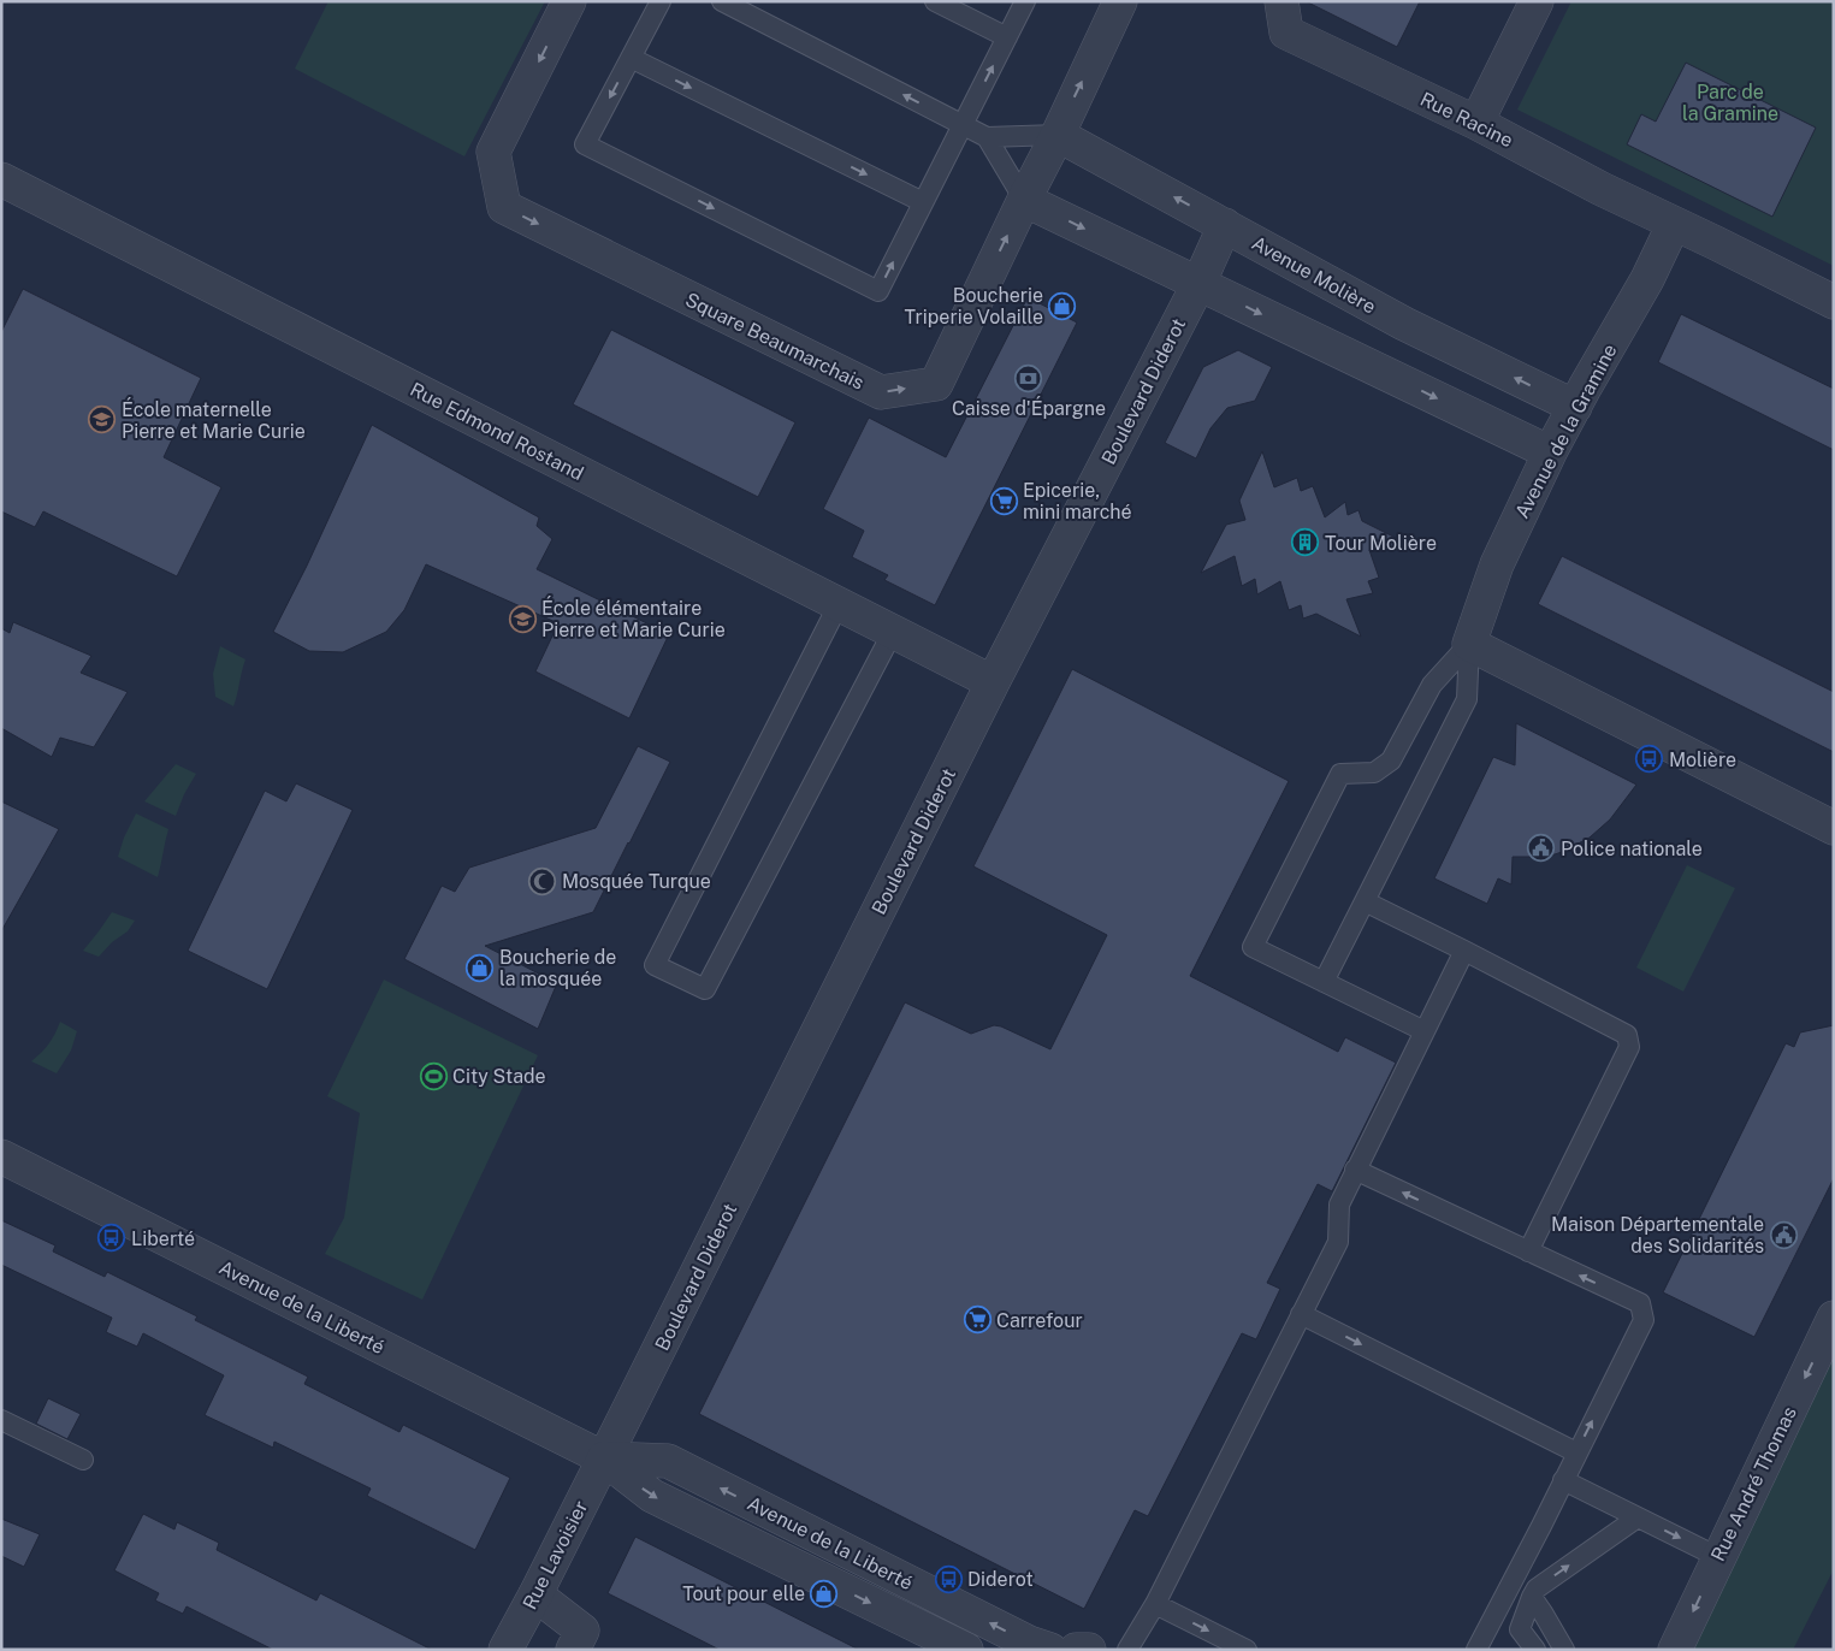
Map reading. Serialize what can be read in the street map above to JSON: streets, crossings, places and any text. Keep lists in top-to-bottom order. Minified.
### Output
{"streets":{"street":["Rue Racine","Avenue Molière","Square Beaumarchais","Boulevard Diderot","Rue Edmond Rostand","Avenue de la Gramine","Avenue de la Liberté","Rue André Thomas","Rue Lavoisier"]},"crossings":[["Rue Racine","Avenue de la Gramine"],["Avenue Molière","Square Beaumarchais"],["Avenue Molière","Boulevard Diderot"],["Avenue Molière","Avenue de la Gramine"],["Boulevard Diderot","Rue Edmond Rostand"],["Boulevard Diderot","Avenue de la Liberté"],["Boulevard Diderot","Rue Lavoisier"],["Avenue de la Liberté","Rue Lavoisier"]],"one_way":["Rue André Thomas"],"parks":["Parc de la Gramine"],"places":{"shop":["Boucherie Triperie Volaille","Boucherie de la mosquée","Tout pour elle"],"bank":["Caisse d'Épargne"],"school or university":["École maternelle Pierre et Marie Curie","École élémentaire Pierre et Marie Curie"],"supermarket":["Epicerie, mini marché","Carrefour"],"building":["Tour Molière"],"bus stop":["Molière","Liberté","Diderot"],"public building":["Police nationale","Maison Départementale des Solidarités"],"mosque":["Mosquée Turque"],"sports":["City Stade"]}}
